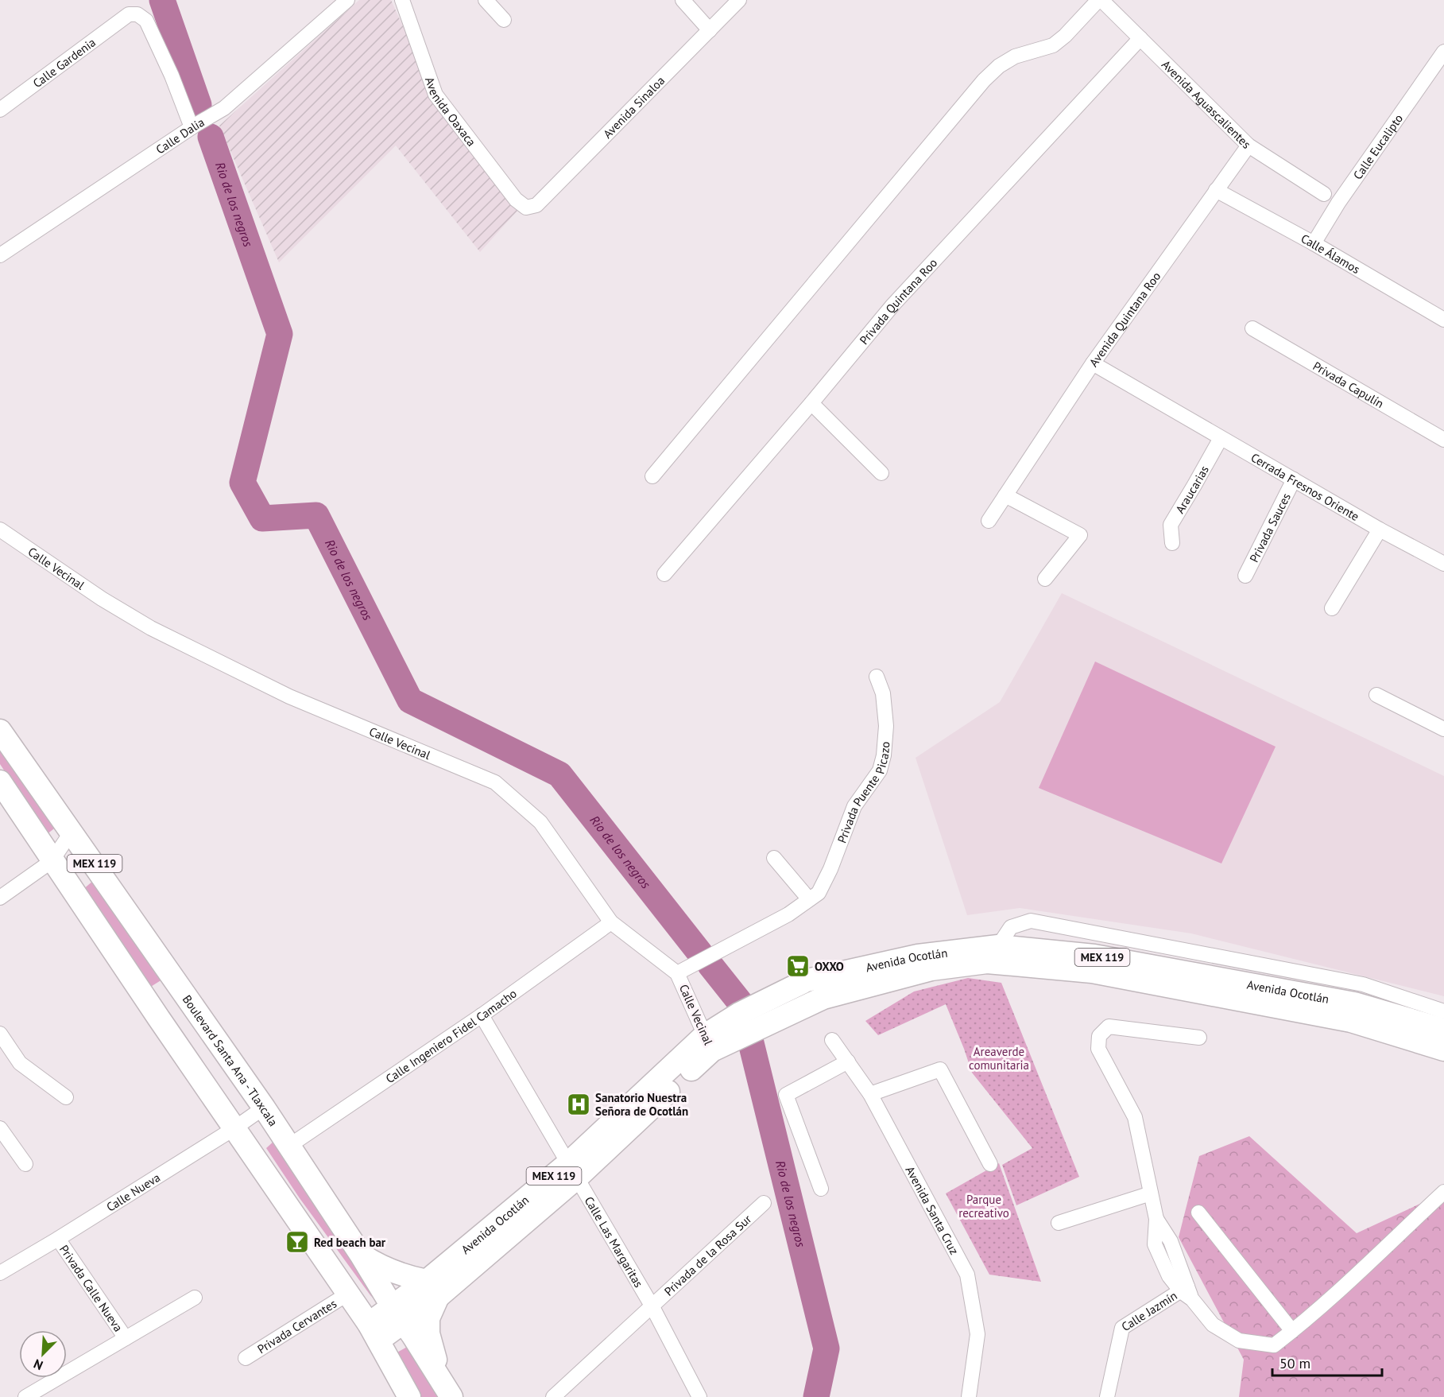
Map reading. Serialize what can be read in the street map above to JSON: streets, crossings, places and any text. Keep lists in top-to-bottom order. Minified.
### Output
{"streets":{"main road":["MEX 119","Avenida Ocotlán","Boulevard Santa Ana - Tlaxcala"],"street":["Calle Gardenia","Avenida Aguascalientes","Avenida Sinaloa","Avenida Oaxaca","Calle Dalia","Calle Eucalipto","Calle Álamos","Privada Quintana Roo","Avenida Quintana Roo","Privada Capulín","Cerrada Fresnos Oriente","Araucarias","Privada Sauces","Calle Vecinal","Privada Puente Picazo","Calle Ingeniero Fidel Camacho","Calle Nueva","Avenida Santa Cruz","Calle Las Margaritas","Privada de la Rosa Sur","Privada Calle Nueva","Calle Jazmín","Privada Cervantes"]},"crossings":[["Calle Gardenia","Calle Dalia"],["Avenida Aguascalientes","Privada Quintana Roo"],["Avenida Aguascalientes","Avenida Quintana Roo"],["Avenida Sinaloa","Avenida Oaxaca"],["Calle Eucalipto","Calle Álamos"],["Calle Álamos","Avenida Quintana Roo"],["Avenida Quintana Roo","Cerrada Fresnos Oriente"],["Cerrada Fresnos Oriente","Araucarias"],["Cerrada Fresnos Oriente","Privada Sauces"],["Calle Vecinal","Privada Puente Picazo"],["Calle Vecinal","Avenida Ocotlán"],["Calle Vecinal","Calle Ingeniero Fidel Camacho"],["MEX 119","Avenida Ocotlán"],["MEX 119","Calle Nueva"],["MEX 119","Privada Cervantes"],["Avenida Ocotlán","Boulevard Santa Ana - Tlaxcala"],["Avenida Ocotlán","Calle Las Margaritas"],["Calle Ingeniero Fidel Camacho","Boulevard Santa Ana - Tlaxcala"],["Calle Ingeniero Fidel Camacho","Calle Las Margaritas"],["Boulevard Santa Ana - Tlaxcala","Calle Nueva"],["Calle Nueva","Privada Calle Nueva"],["Calle Las Margaritas","Privada de la Rosa Sur"]],"water":["Rio de los negros"],"parks":["Areaverde comunitaria","Parque recreativo"],"places":{"supermarket":["OXXO"],"hospital":["Sanatorio Nuestra Señora de Ocotlán"],"bar":["Red beach bar"]},"scale_bar":"50 m","north":"bottom left"}
